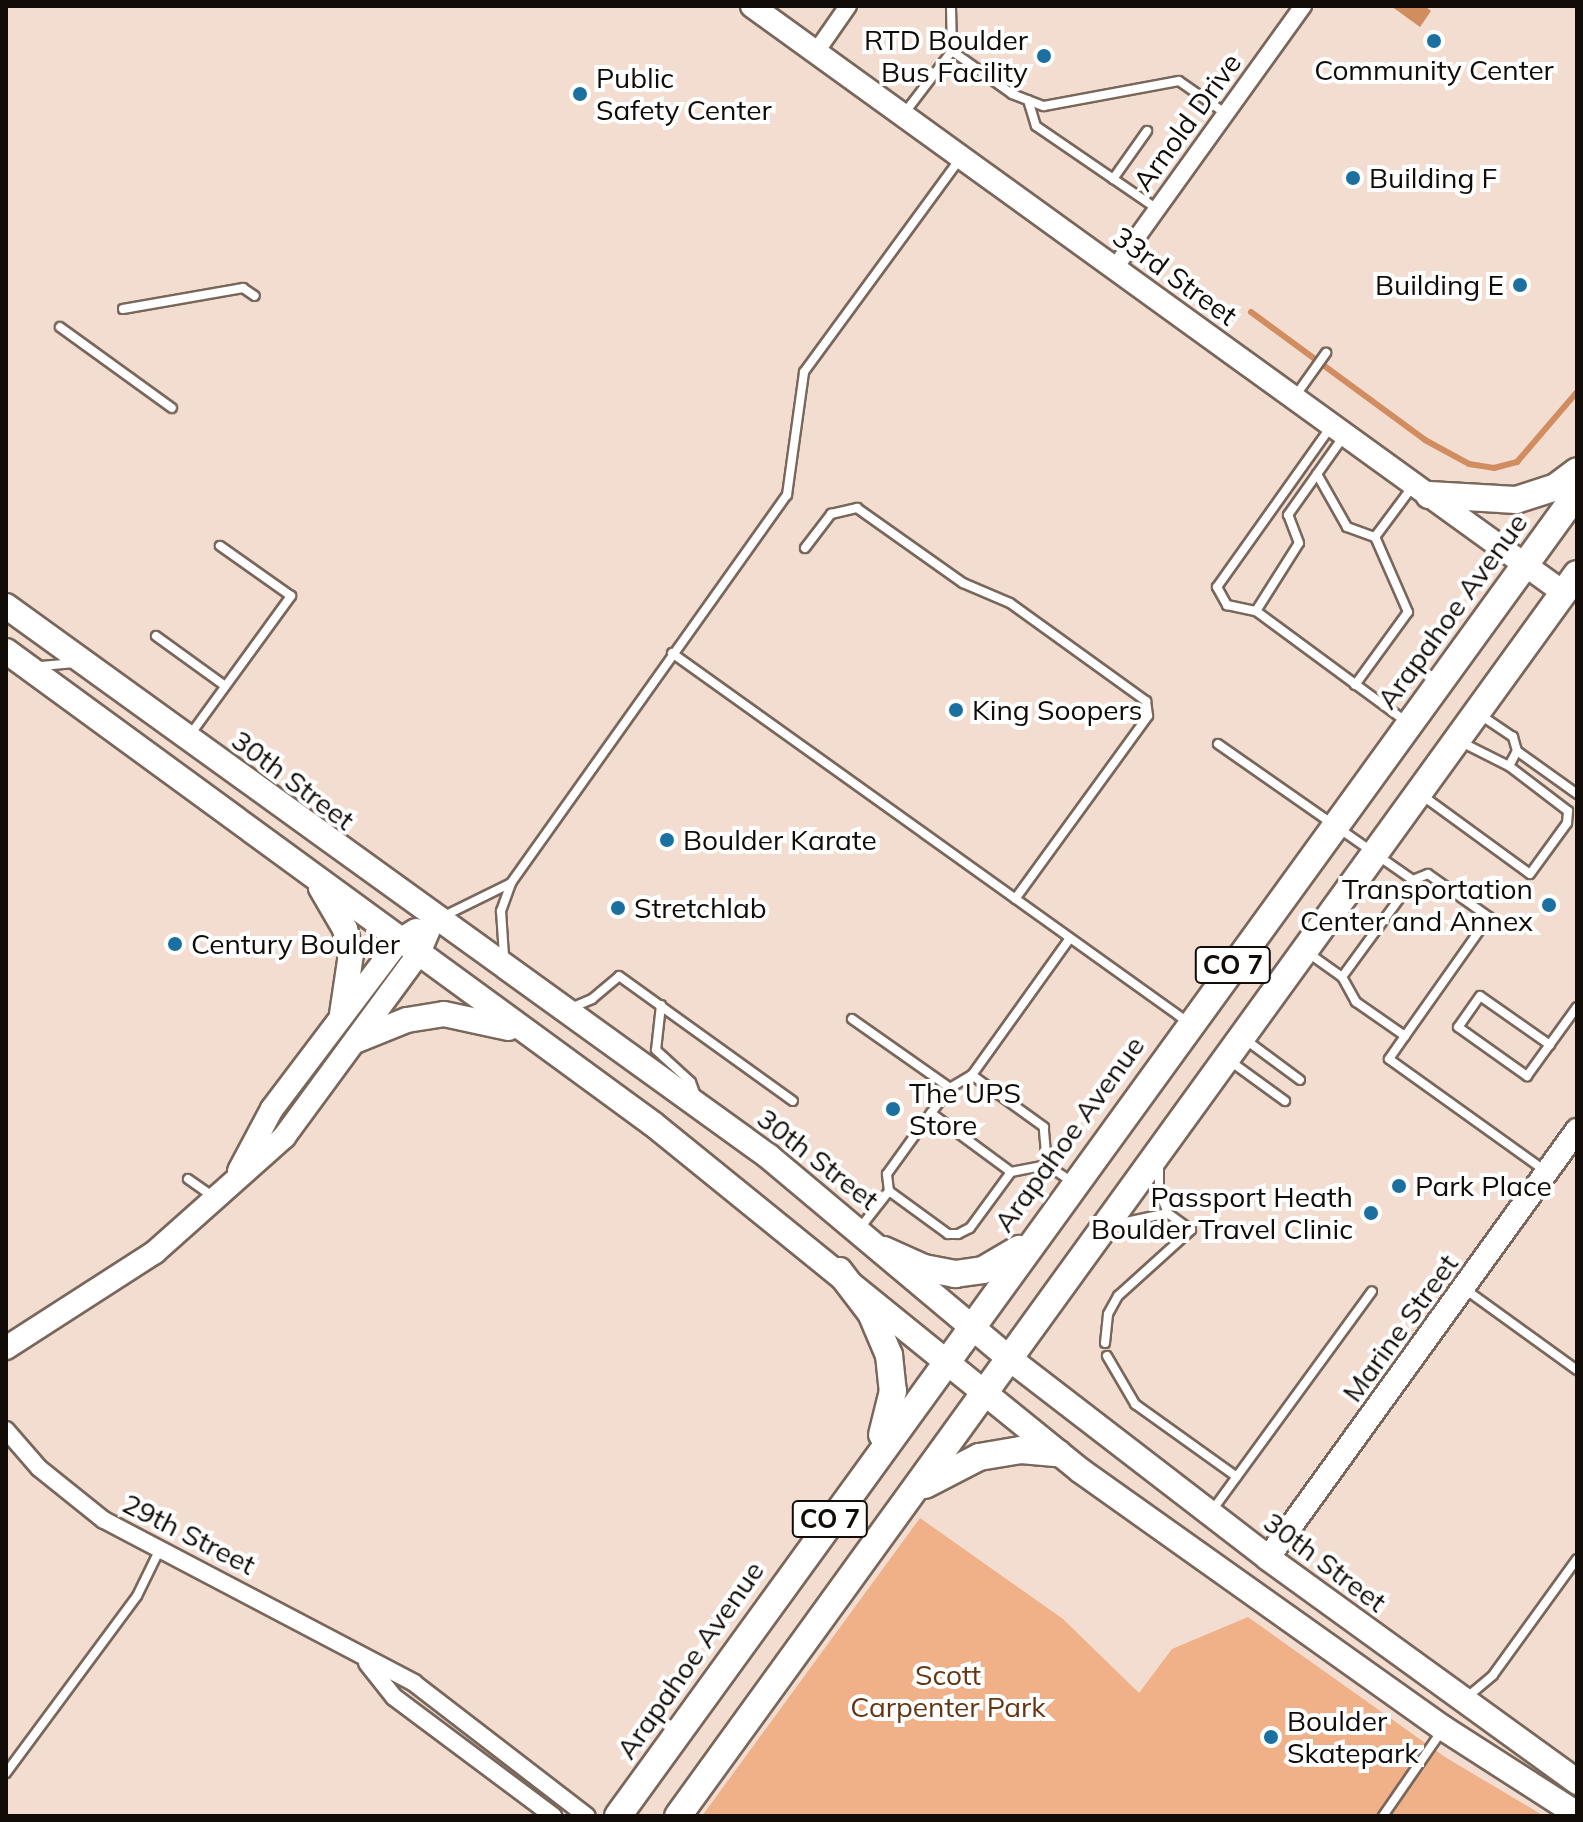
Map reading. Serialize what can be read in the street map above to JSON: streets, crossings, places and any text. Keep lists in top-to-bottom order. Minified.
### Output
{"streets":{"main road":["Arapahoe Avenue","30th Street","CO 7"],"street":["Arnold Drive","33rd Street","Marine Street","29th Street"]},"crossings":[["Arnold Drive","33rd Street"],["33rd Street","Arapahoe Avenue"],["33rd Street","CO 7"],["Arapahoe Avenue","30th Street"],["30th Street","CO 7"],["30th Street","Marine Street"]],"parks":["Scott Carpenter Park"],"places":["Community Center","RTD Boulder Bus Facility","Public Safety Center","Building F","Building E","King Soopers","Boulder Karate","Transportation Center and Annex","Stretchlab","Century Boulder","The UPS Store","Park Place","Passport Heath Boulder Travel Clinic","Boulder Skatepark"]}
